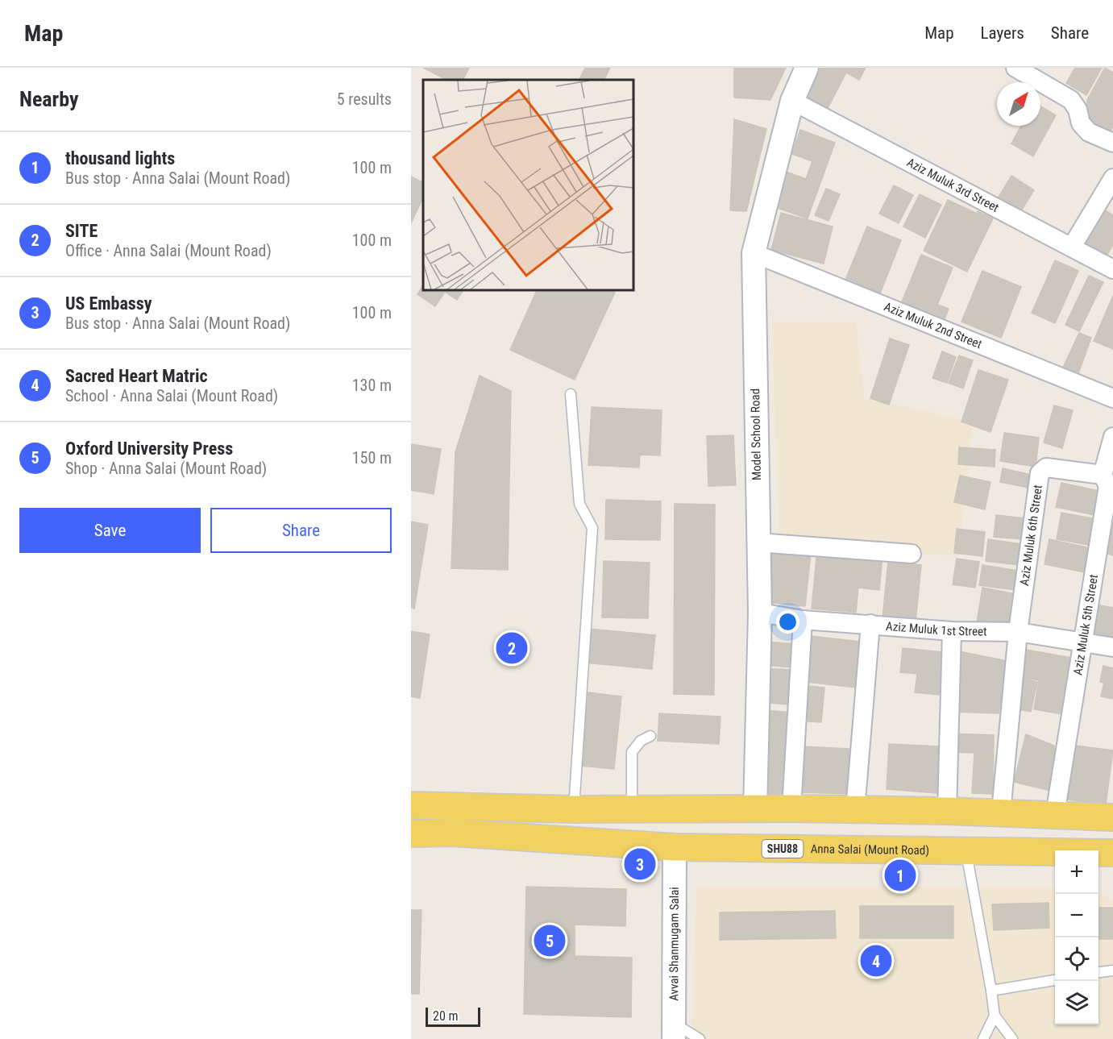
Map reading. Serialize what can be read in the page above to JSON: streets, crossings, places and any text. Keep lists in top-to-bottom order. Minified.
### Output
{"streets":{"main road":["SHU88","Anna Salai (Mount Road)"],"street":["Aziz Muluk 3rd Street","Aziz Muluk 2nd Street","Model School Road","Aziz Muluk 6th Street","Aziz Muluk 5th Street","Aziz Muluk 1st Street","Avvai Shanmugam Salai"]},"crossings":[["Aziz Muluk 3rd Street","Model School Road"],["Aziz Muluk 2nd Street","Model School Road"],["Model School Road","Aziz Muluk 1st Street"],["Aziz Muluk 6th Street","Aziz Muluk 5th Street"],["Aziz Muluk 6th Street","Aziz Muluk 1st Street"],["Aziz Muluk 5th Street","Aziz Muluk 1st Street"],["Anna Salai (Mount Road)","Avvai Shanmugam Salai"]],"scale_bar":"20 m","north":"top right","page":{"header":"Map","nav":["Map","Layers","Share"],"heading":["Nearby","5 results"],"list":[{"mark":"1","name":"thousand lights","note":"Bus stop · Anna Salai (Mount Road)","value":"100 m"},{"mark":"2","name":"SITE","note":"Office · Anna Salai (Mount Road)","value":"100 m"},{"mark":"3","name":"US Embassy","note":"Bus stop · Anna Salai (Mount Road)","value":"100 m"},{"mark":"4","name":"Sacred Heart Matric","note":"School · Anna Salai (Mount Road)","value":"130 m"},{"mark":"5","name":"Oxford University Press","note":"Shop · Anna Salai (Mount Road)","value":"150 m"}],"buttons":["Save","Share"],"pins":["2","3","1","5","4"],"map_buttons":["+","−"],"scale":"20 m"}}
